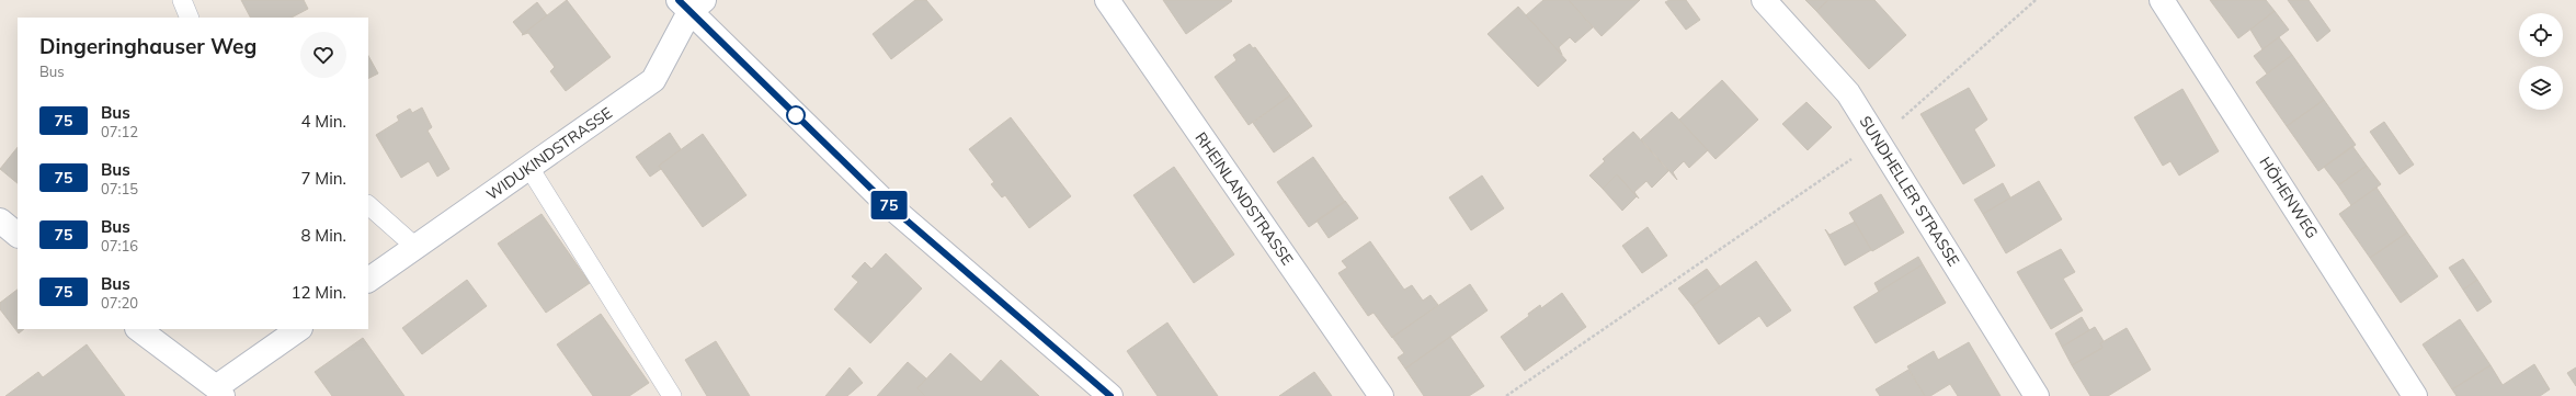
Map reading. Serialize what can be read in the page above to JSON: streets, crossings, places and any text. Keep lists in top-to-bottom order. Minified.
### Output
{"streets":{"street":["WIDUKINDSTRASSE","SUNDHELLER STRASSE","HÖHENWEG","RHEINLANDSTRASSE"]},"lines":["bus line 75"],"page":{"on_map":"75","heading":["Dingeringhauser Weg","Bus"],"list":[{"mark":"75","name":"Bus","note":"07:12","value":"4 Min."},{"mark":"75","name":"Bus","note":"07:15","value":"7 Min."},{"mark":"75","name":"Bus","note":"07:16","value":"8 Min."},{"mark":"75","name":"Bus","note":"07:20","value":"12 Min."}]}}
